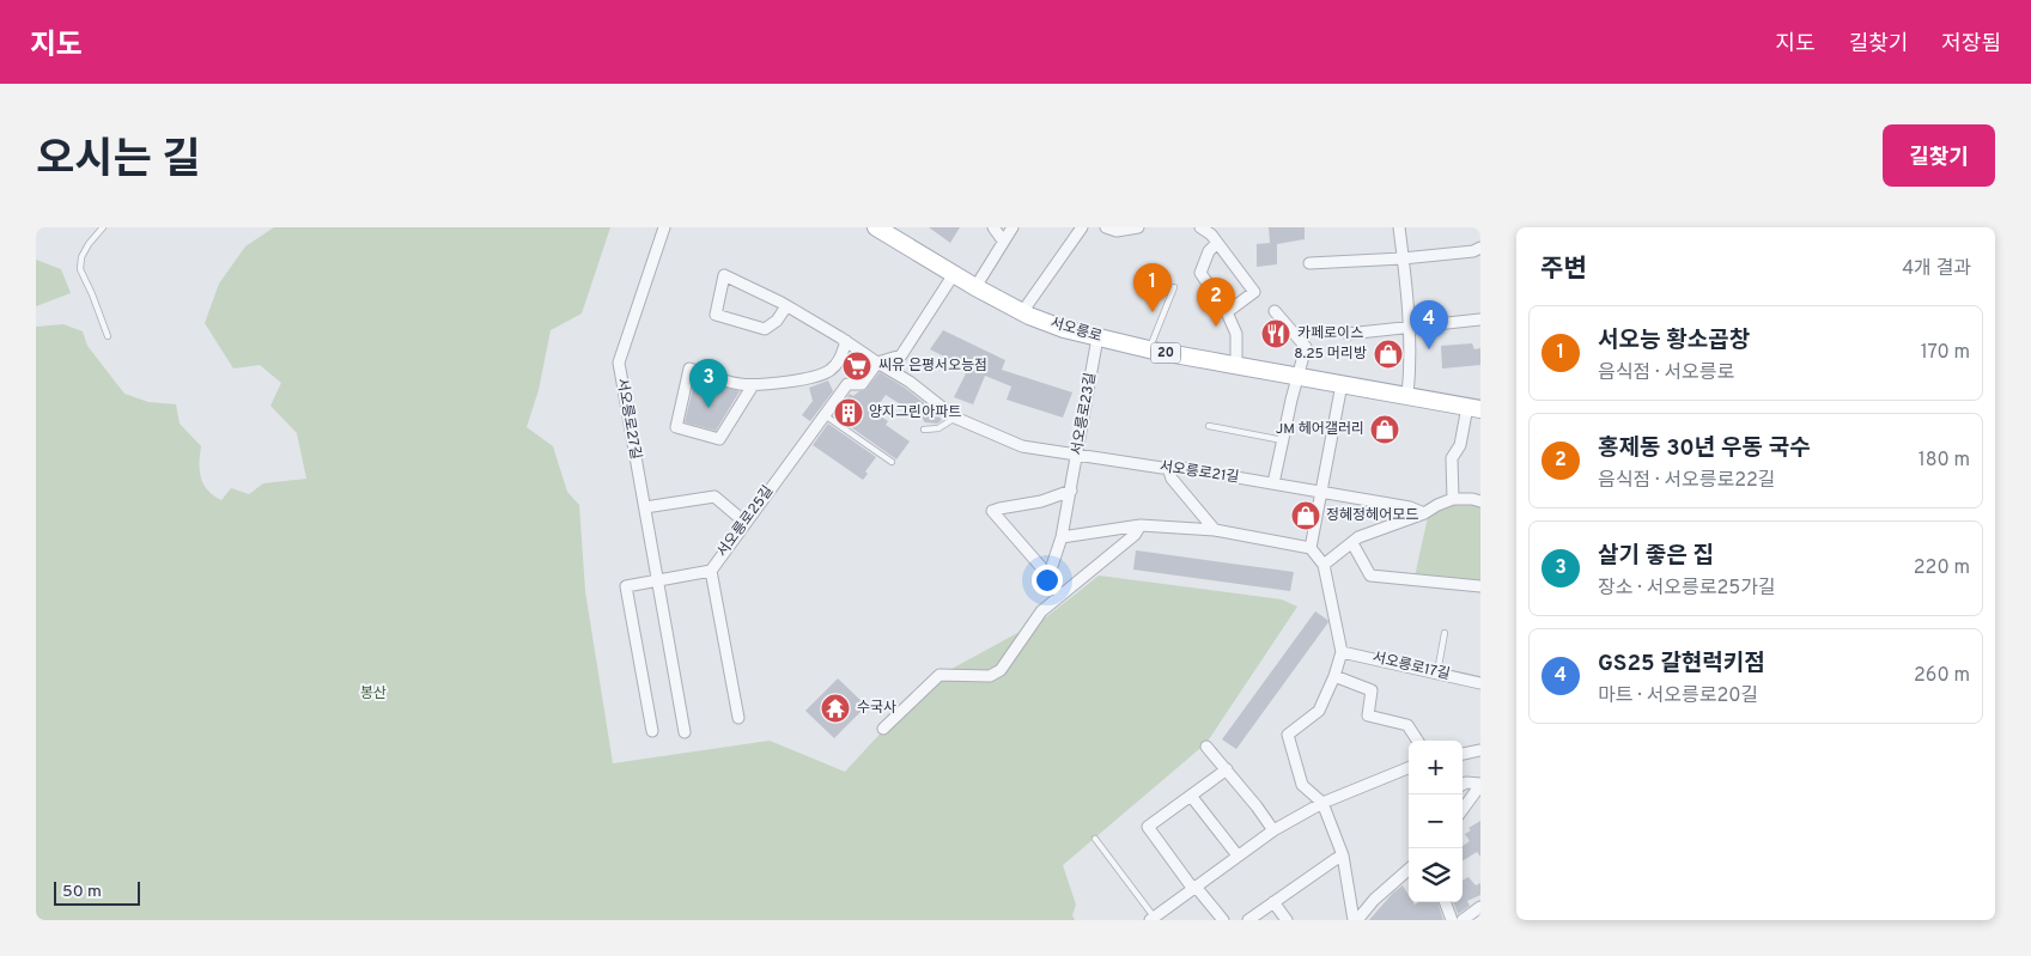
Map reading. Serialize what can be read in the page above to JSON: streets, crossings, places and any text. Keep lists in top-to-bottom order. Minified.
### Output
{"streets":{"main road":["서오릉로","20"],"street":["서오릉로23길","서오릉로27길","서오릉로21길","서오릉로25길","서오릉로17길"]},"crossings":[["서오릉로","서오릉로23길"],["서오릉로","서오릉로25길"],["서오릉로23길","서오릉로21길"]],"parks":["봉산"],"places":{"restaurant":["카페로이스"],"shop":["8.25 머리방","JM 헤어갤러리","정혜정헤어모드"],"supermarket":["씨유 은평서오능점"],"building":["양지그린아파트"],"temple":["수국사"]},"scale_bar":"50 m","page":{"header":"지도","nav":["지도","길찾기","저장됨"],"title":"오시는 길","buttons":"길찾기","heading":["주변","4개 결과"],"pins":["1","2","4","3"],"list":[{"mark":"1","name":"서오능 황소곱창","note":"음식점 · 서오릉로","value":"170 m"},{"mark":"2","name":"홍제동 30년 우동 국수","note":"음식점 · 서오릉로22길","value":"180 m"},{"mark":"3","name":"살기 좋은 집","note":"장소 · 서오릉로25가길","value":"220 m"},{"mark":"4","name":"GS25 갈현럭키점","note":"마트 · 서오릉로20길","value":"260 m"}],"map_buttons":["+","−"],"scale":"50 m"}}
